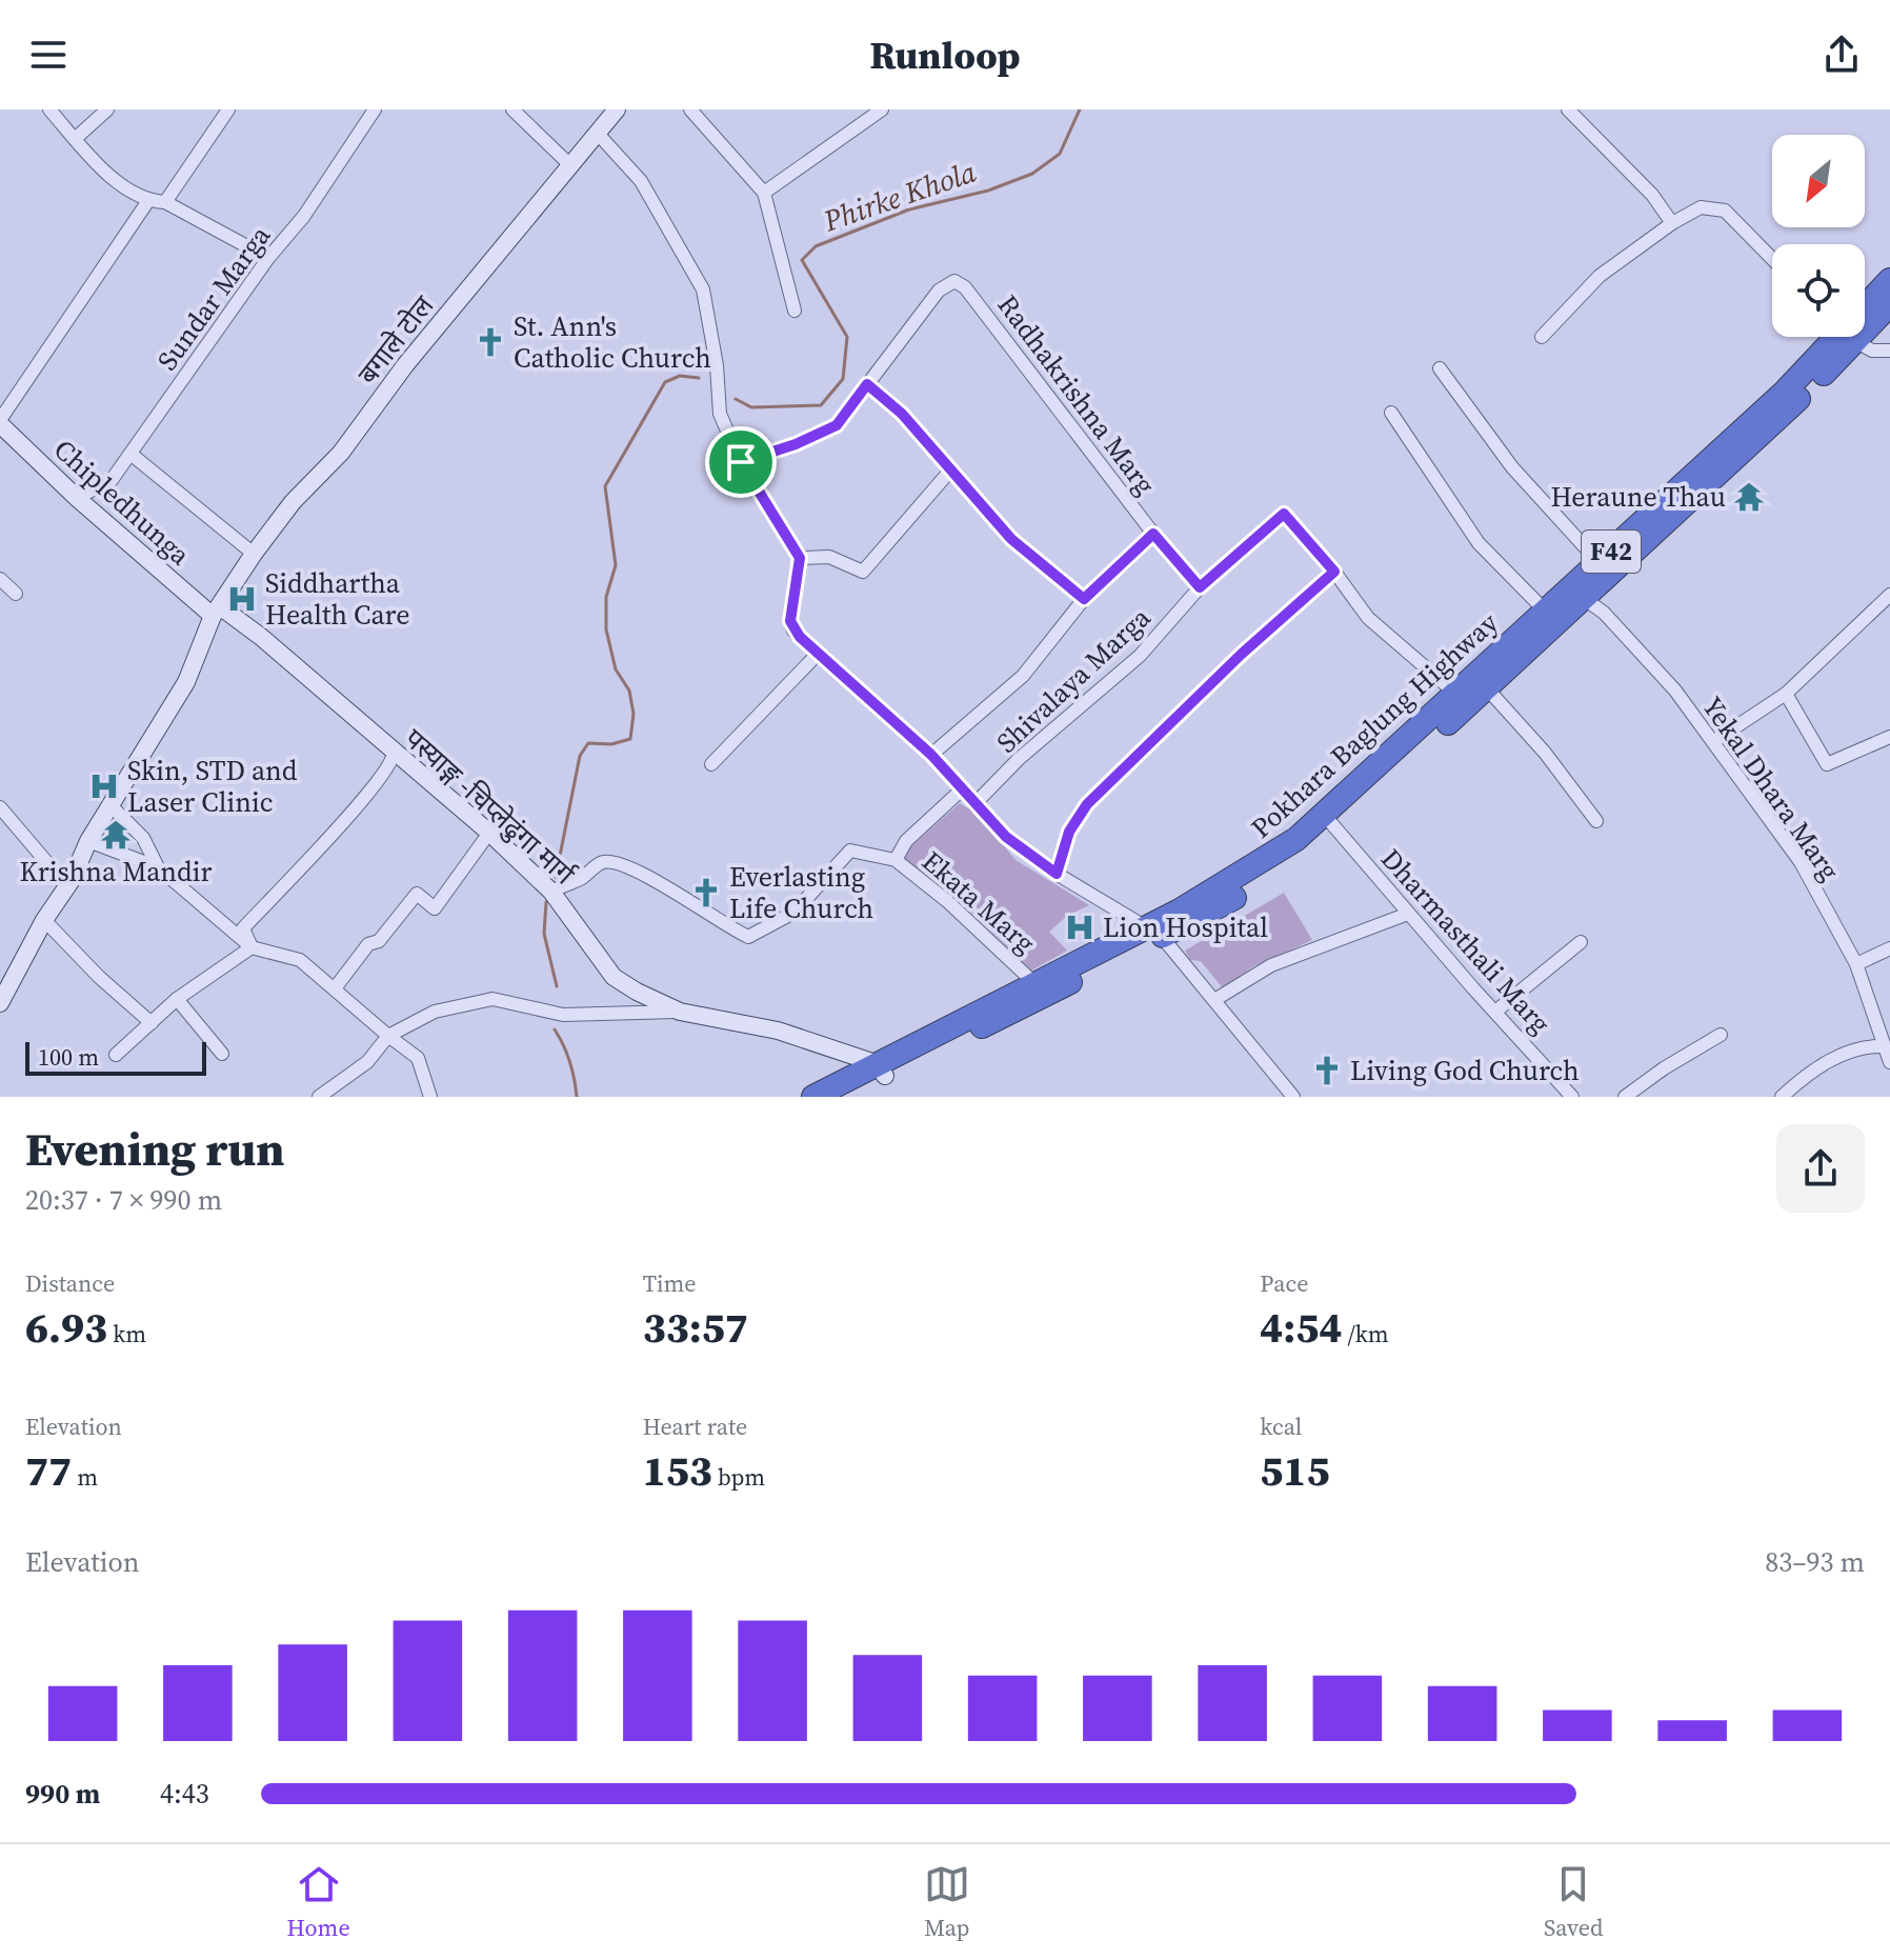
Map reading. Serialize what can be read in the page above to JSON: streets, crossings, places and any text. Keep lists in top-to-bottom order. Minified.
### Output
{"streets":{"highway":["F42","Pokhara Baglung Highway"],"main road":["बगाले टोल","Chipledhunga","पस्याङ्ग -चिप्लेढुंगा मार्ग"],"street":["Sundar Marga","Radhakrishna Marg","Shivalaya Marga","Yekal Dhara Marg","Ekata Marg","Dharmasthali Marg"]},"crossings":[["Sundar Marga","Chipledhunga"],["बगाले टोल","Chipledhunga"],["बगाले टोल","पस्याङ्ग -चिप्लेढुंगा मार्ग"],["Radhakrishna Marg","Shivalaya Marga"],["Chipledhunga","पस्याङ्ग -चिप्लेढुंगा मार्ग"],["Pokhara Baglung Highway","Yekal Dhara Marg"],["Pokhara Baglung Highway","पस्याङ्ग -चिप्लेढुंगा मार्ग"],["Pokhara Baglung Highway","Ekata Marg"],["Pokhara Baglung Highway","Dharmasthali Marg"],["पस्याङ्ग -चिप्लेढुंगा मार्ग","Ekata Marg"]],"water":["Phirke Khola"],"places":{"church":["St. Ann's Catholic Church","Everlasting Life Church","Living God Church"],"temple":["Heraune Thau","Krishna Mandir"],"hospital":["Siddhartha Health Care","Skin, STD and Laser Clinic","Lion Hospital"]},"scale_bar":"100 m","north":"bottom left","page":{"header":"Runloop","scale":"100 m","heading":["Evening run","20:37 · 7 × 990 m"],"stats":[["Distance","6.93 km"],["Time","33:57"],["Pace","4:54 /km"],["Elevation","77 m"],["Heart rate","153 bpm"],["kcal","515"]],"chart":["Elevation","83–93 m"],"list":[{"name":"990 m","note":"4:43"}],"tabs":["Home","Map","Saved"]}}
